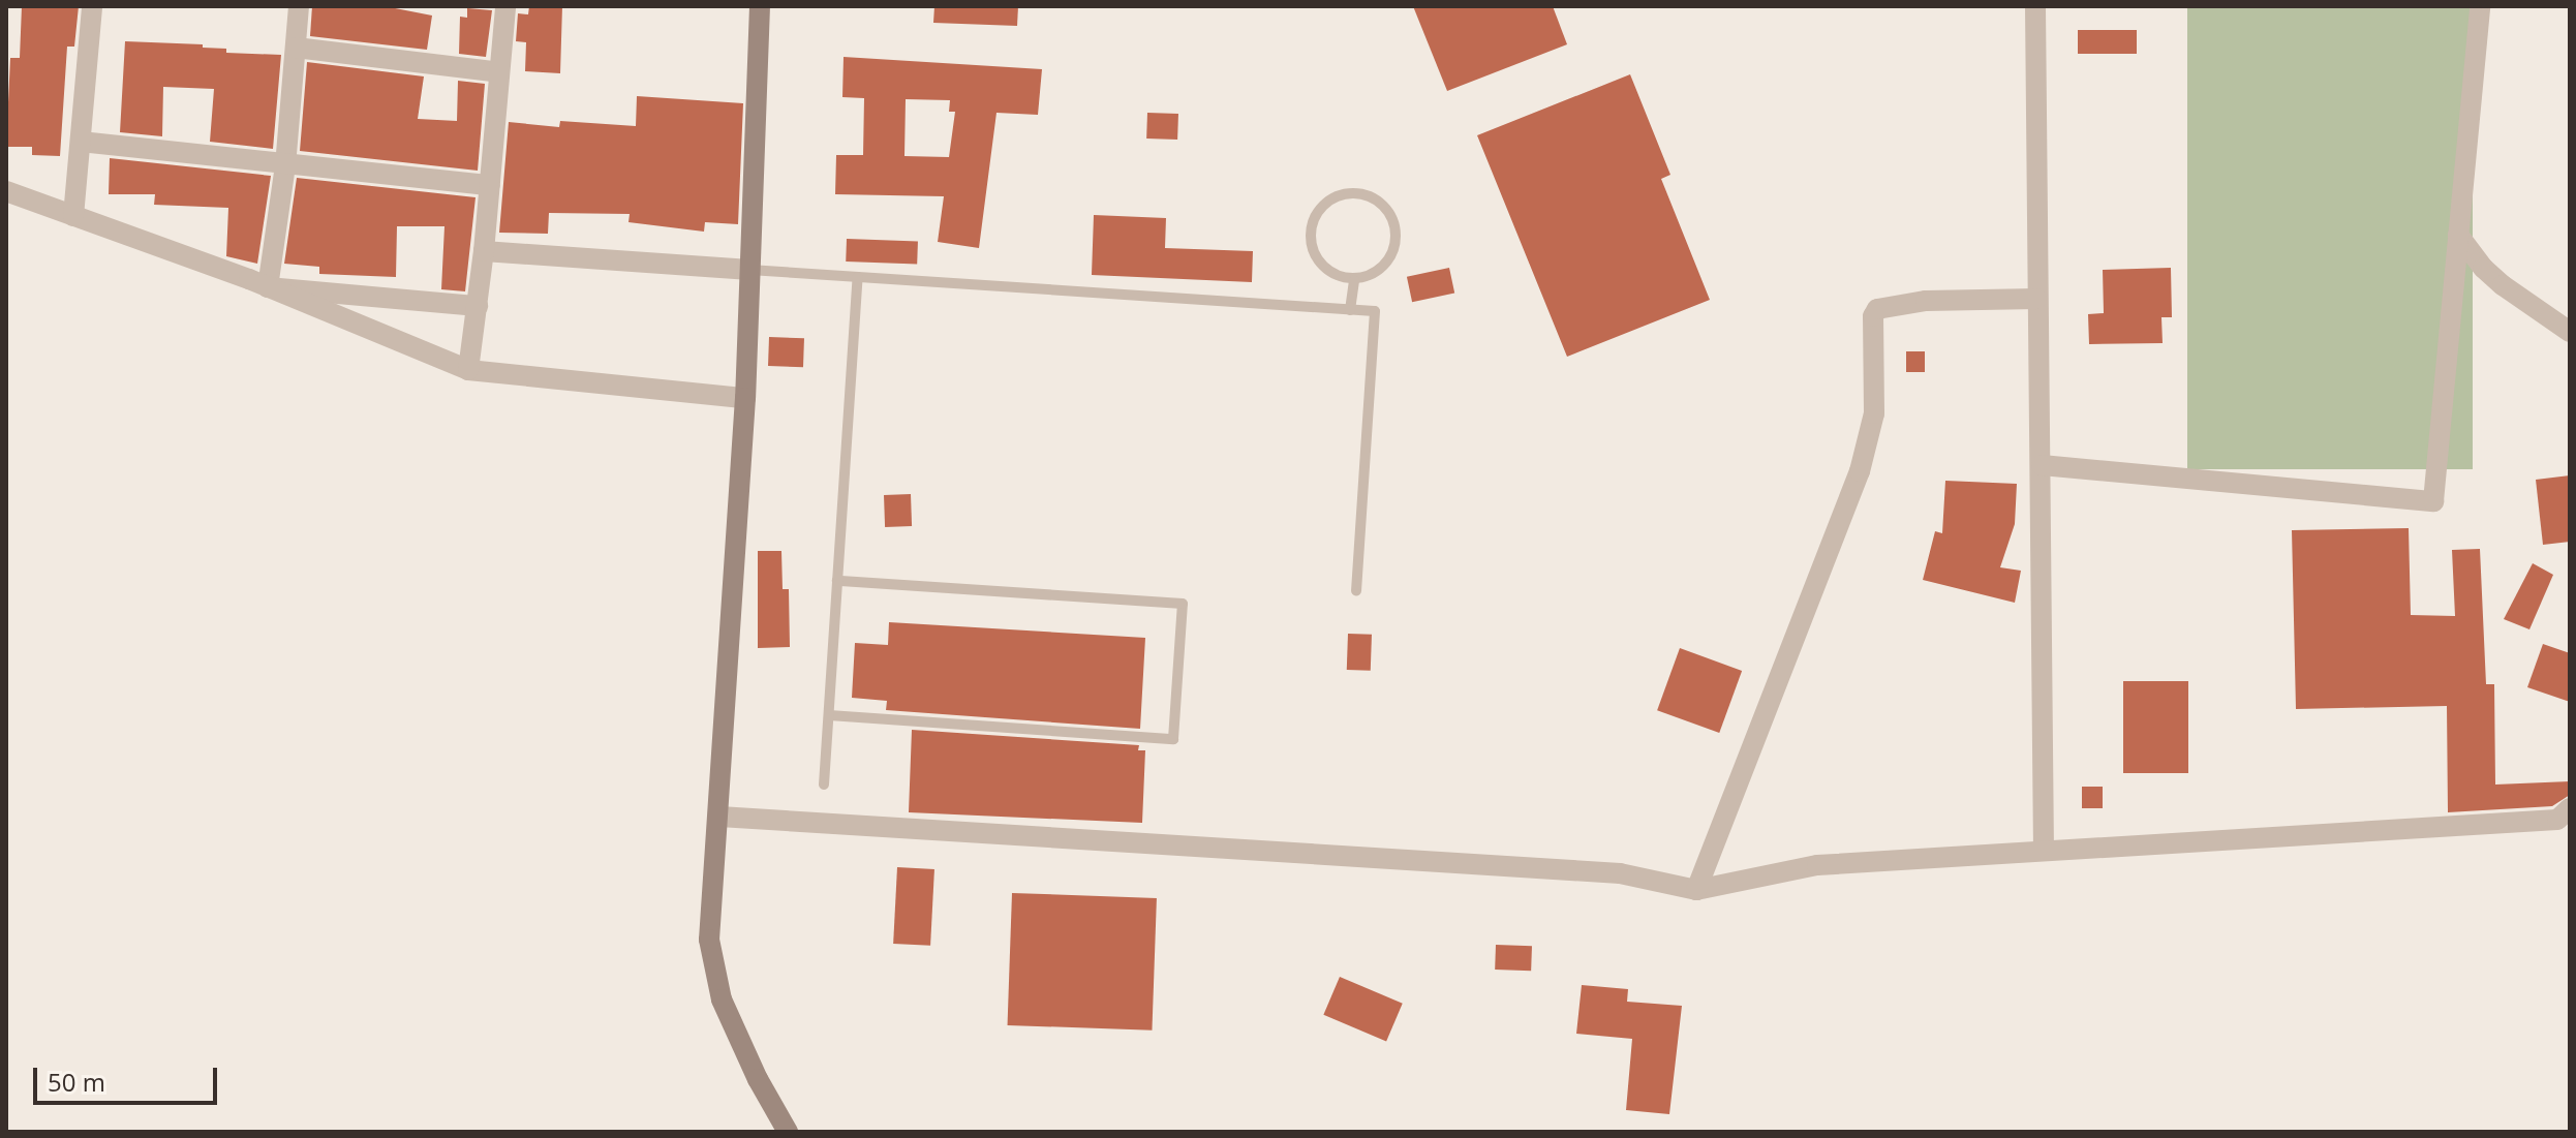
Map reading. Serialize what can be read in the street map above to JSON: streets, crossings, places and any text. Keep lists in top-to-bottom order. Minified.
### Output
{"scale_bar":"50 m"}
